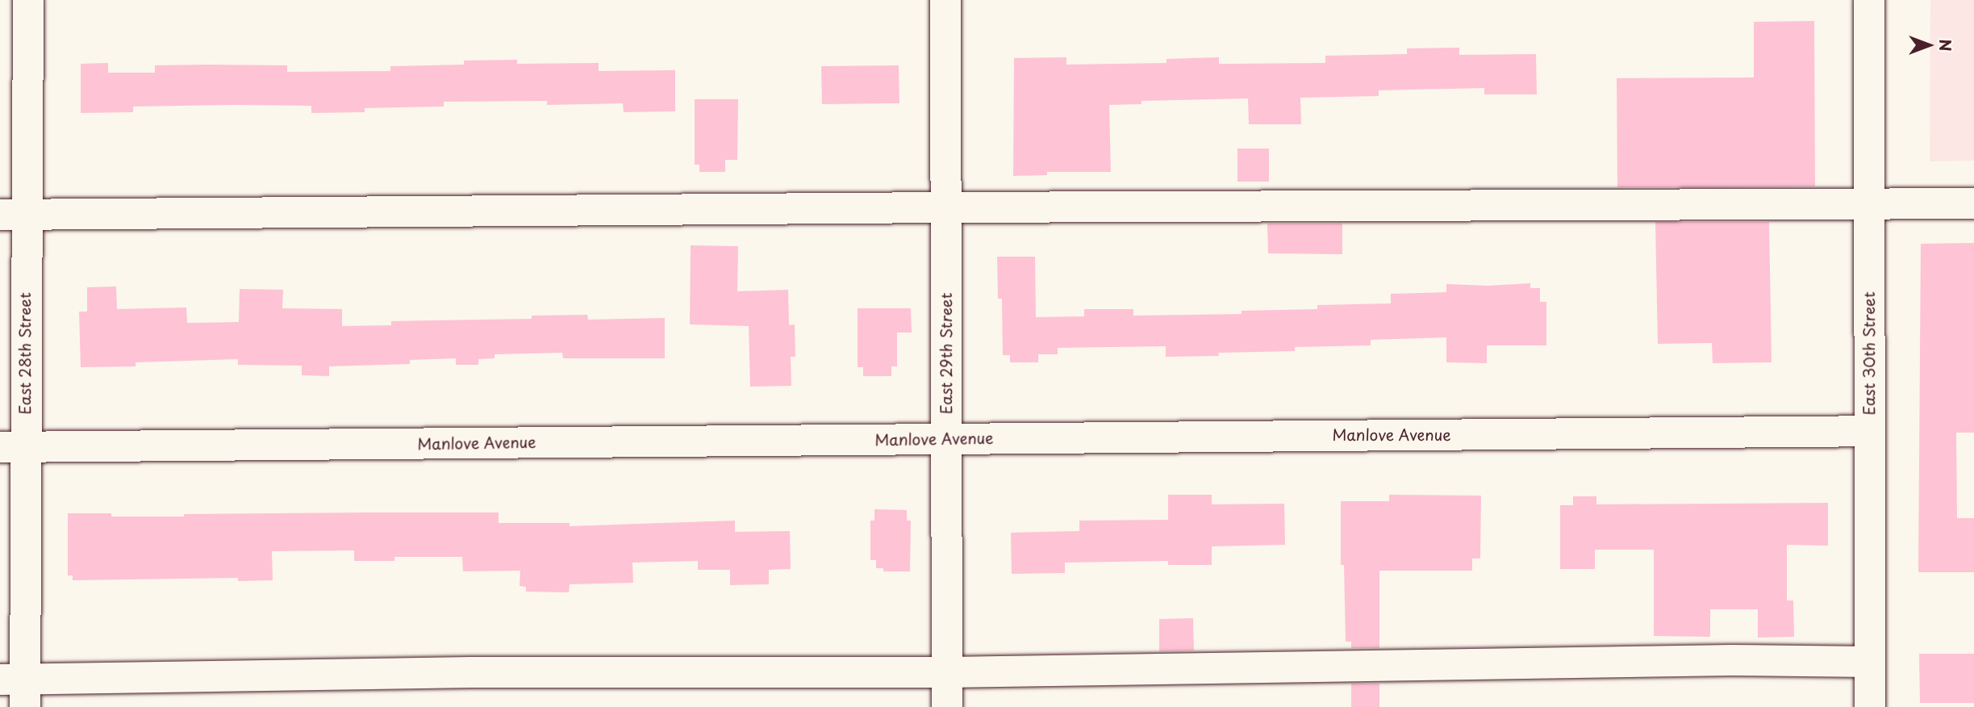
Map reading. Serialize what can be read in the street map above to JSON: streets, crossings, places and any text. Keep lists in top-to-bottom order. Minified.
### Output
{"streets":{"street":["East 28th Street","East 29th Street","East 30th Street","Manlove Avenue"]},"crossings":[["East 28th Street","Manlove Avenue"],["East 29th Street","Manlove Avenue"],["East 30th Street","Manlove Avenue"]],"north":"right"}
